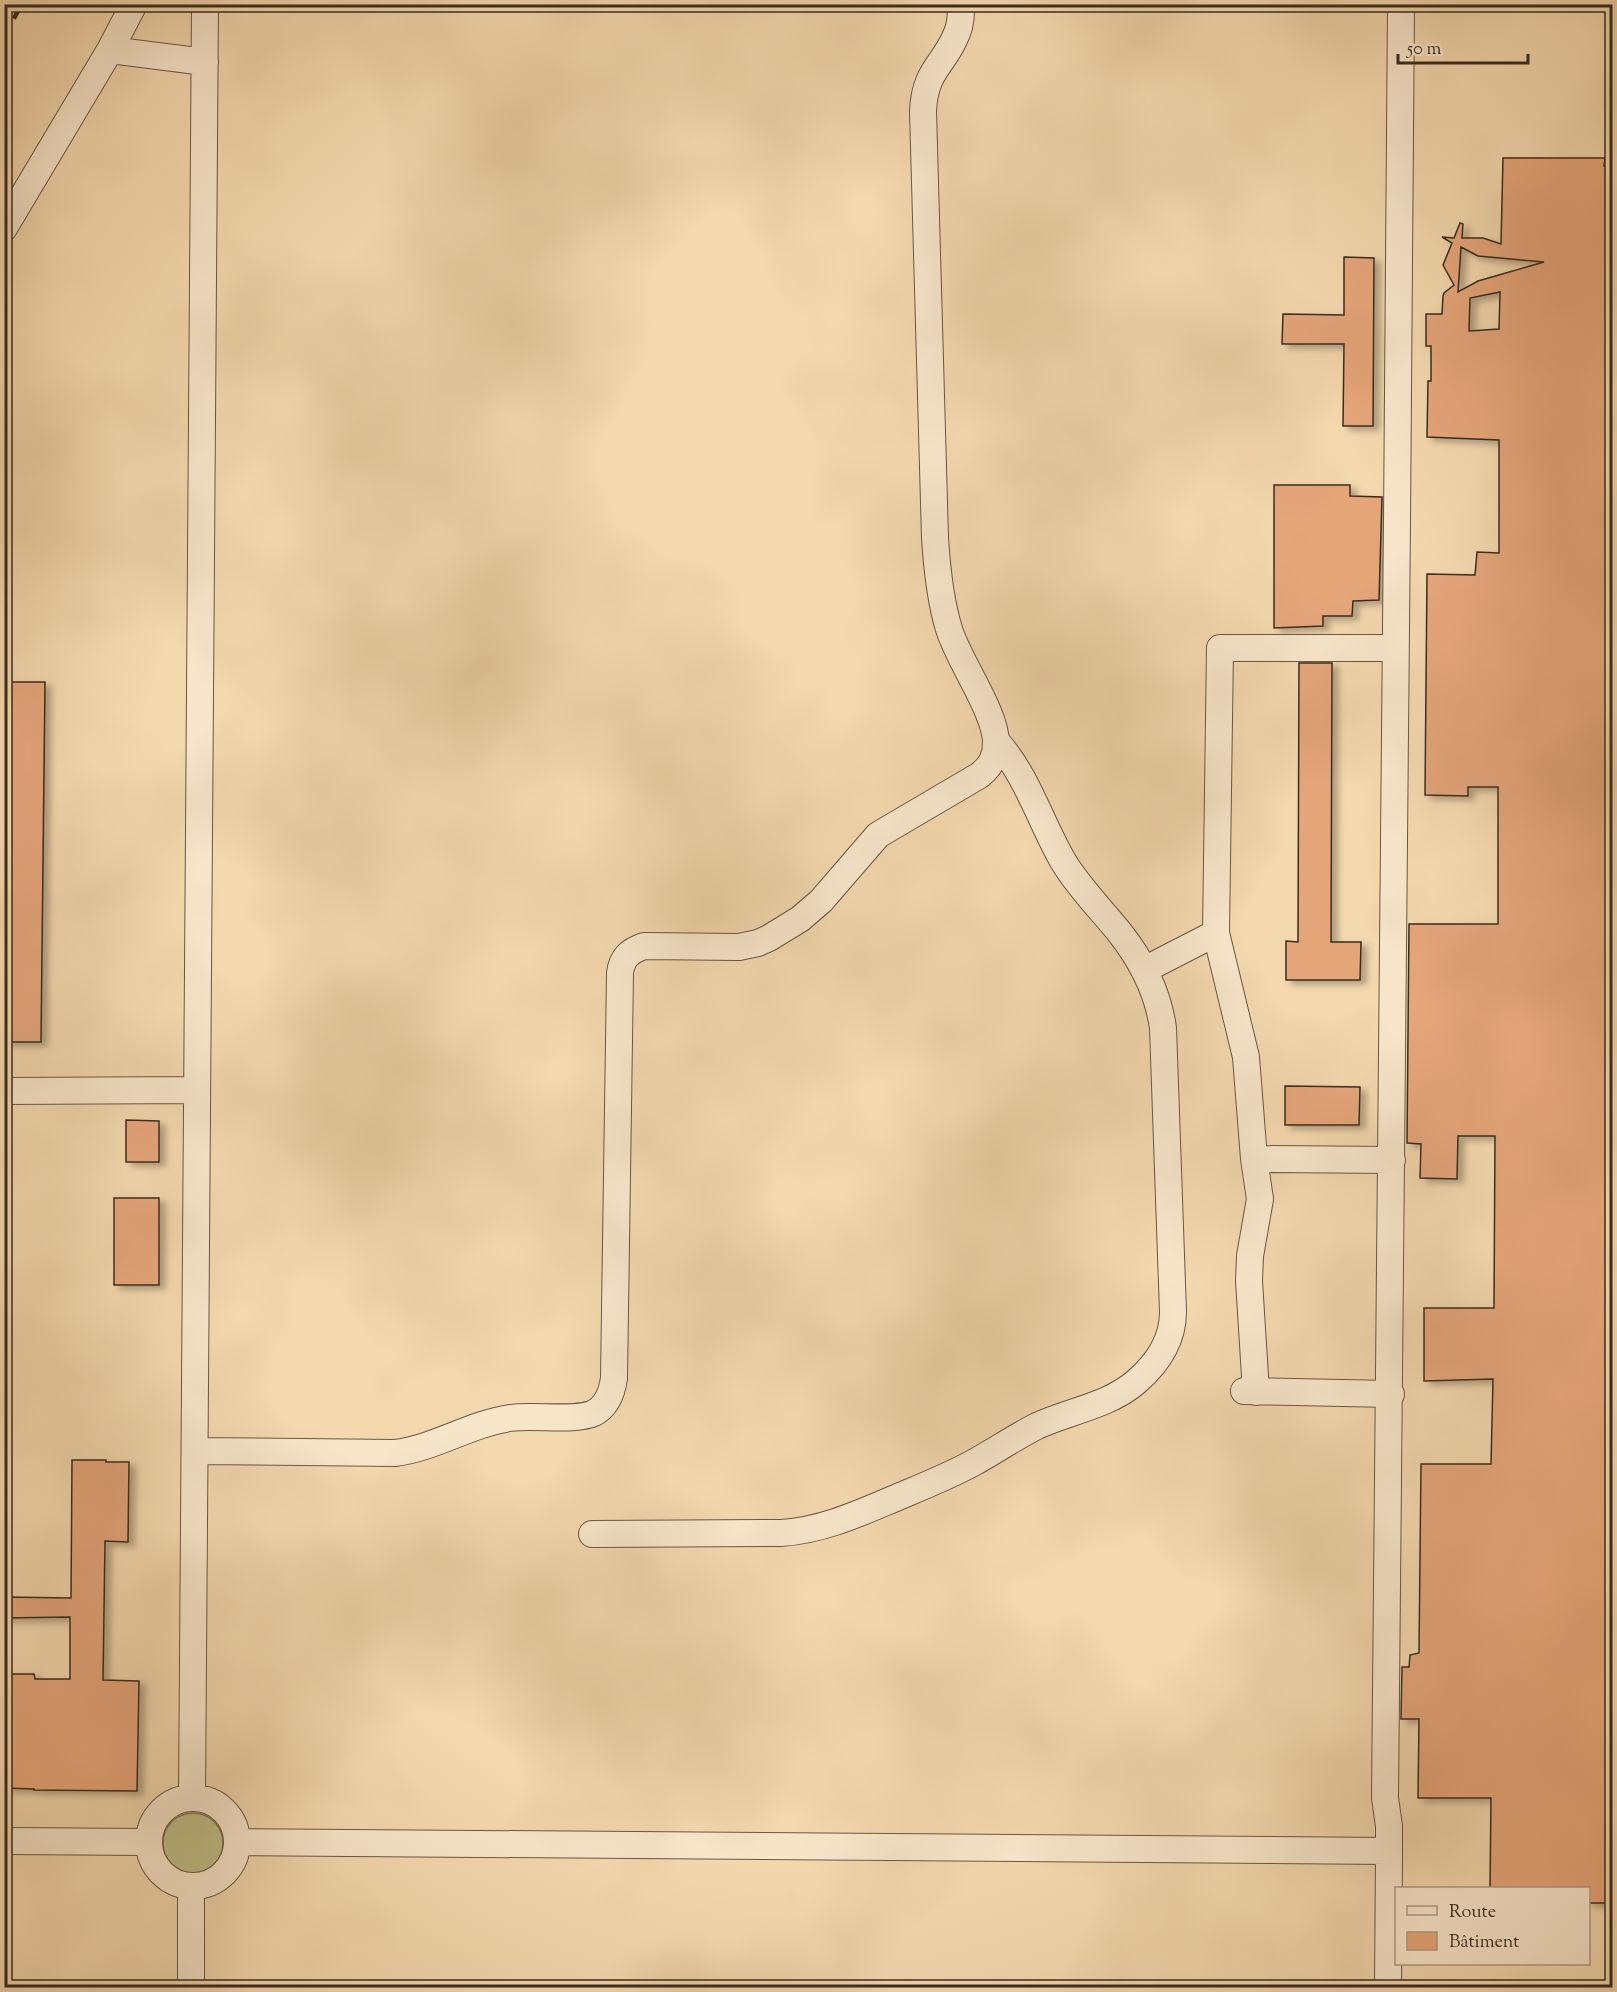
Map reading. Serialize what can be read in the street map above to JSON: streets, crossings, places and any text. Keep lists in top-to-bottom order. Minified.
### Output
{"legend":["Route","Bâtiment"],"scale_bar":"50 m"}
